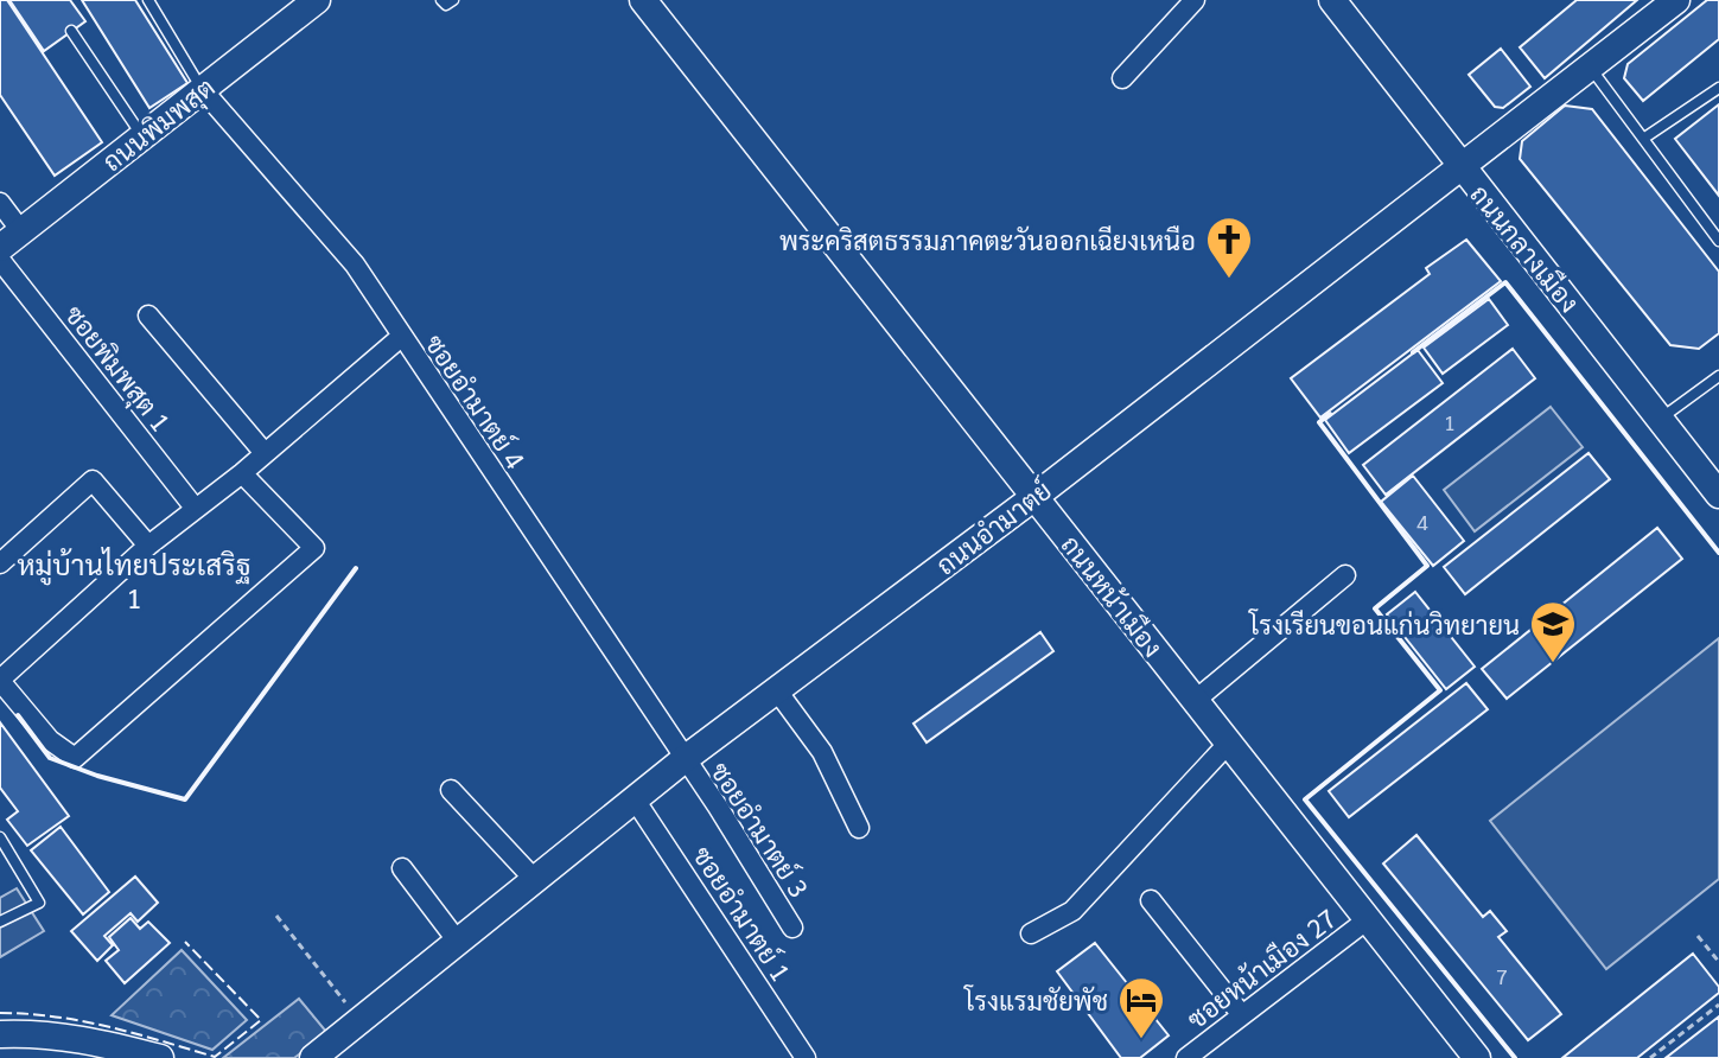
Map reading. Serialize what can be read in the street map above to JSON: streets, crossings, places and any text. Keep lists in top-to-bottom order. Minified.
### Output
{"streets":{"street":["ถนนพิมพสุต","ถนนกลางเมือง","ซอยพิมพสุต 1","ซอยอำมาตย์ 4","ถนนอำมาตย์","ถนนหน้าเมือง","ซอยอำมาตย์ 3","ซอยอำมาตย์ 1","ซอยหน้าเมือง 27"]},"crossings":[["ถนนพิมพสุต","ซอยอำมาตย์ 4"],["ถนนกลางเมือง","ถนนอำมาตย์"],["ซอยอำมาตย์ 4","ถนนอำมาตย์"],["ซอยอำมาตย์ 4","ซอยอำมาตย์ 3"],["ถนนอำมาตย์","ถนนหน้าเมือง"],["ถนนอำมาตย์","ซอยอำมาตย์ 3"],["ถนนอำมาตย์","ซอยอำมาตย์ 1"],["ถนนหน้าเมือง","ซอยหน้าเมือง 27"]],"districts":["หมู่บ้านไทยประเสริฐ 1"],"places":{"church":["พระคริสตธรรมภาคตะวันออกเฉียงเหนือ"],"school or university":["โรงเรียนขอนแก่นวิทยายน"],"hotel":["โรงแรมชัยพัช"]},"house_numbers":["1","4","7"]}
